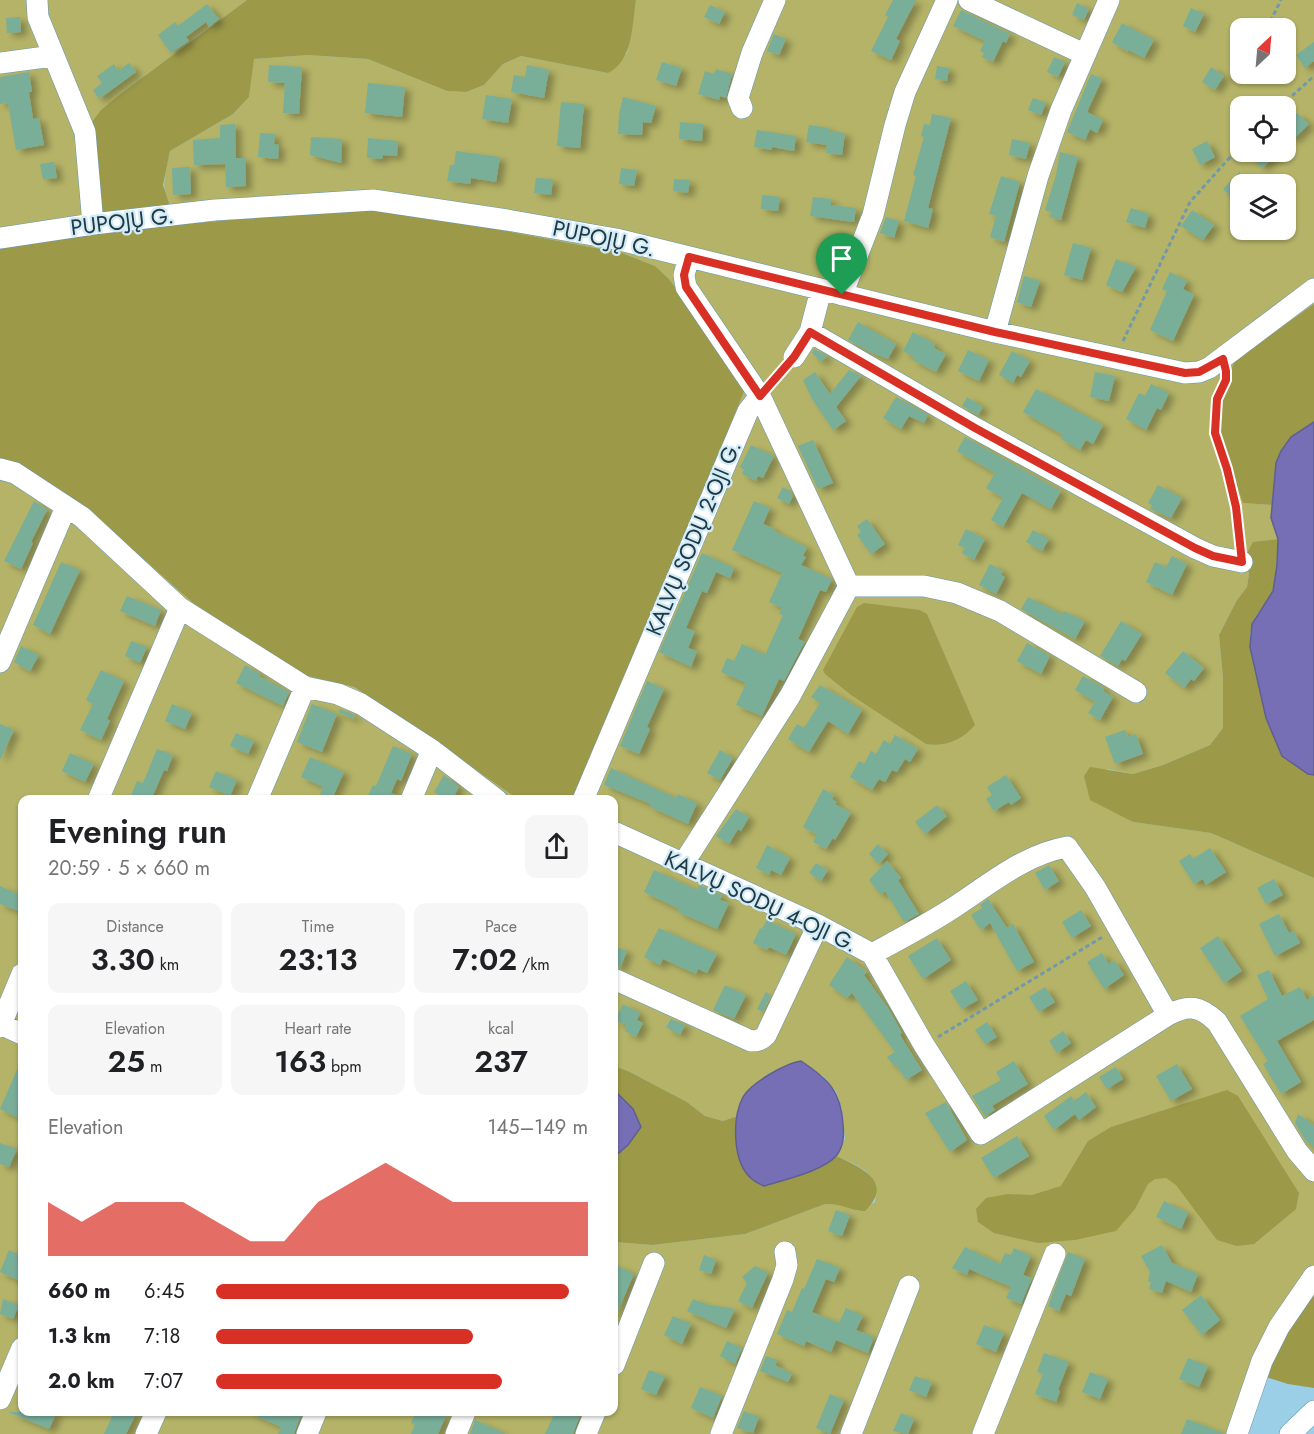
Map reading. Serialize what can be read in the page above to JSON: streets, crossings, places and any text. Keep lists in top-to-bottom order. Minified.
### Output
{"streets":{"street":["PUPOJŲ G.","KALVŲ SODŲ 2-OJI G.","KALVŲ SODŲ 4-OJI G."]},"north":"top right","page":{"heading":["Evening run","20:59 · 5 × 660 m"],"stats":[["Distance","3.30 km"],["Time","23:13"],["Pace","7:02 /km"],["Elevation","25 m"],["Heart rate","163 bpm"],["kcal","237"]],"chart":["Elevation","145–149 m"],"list":[{"name":"660 m","note":"6:45"},{"name":"1.3 km","note":"7:18"},{"name":"2.0 km","note":"7:07"}]}}
